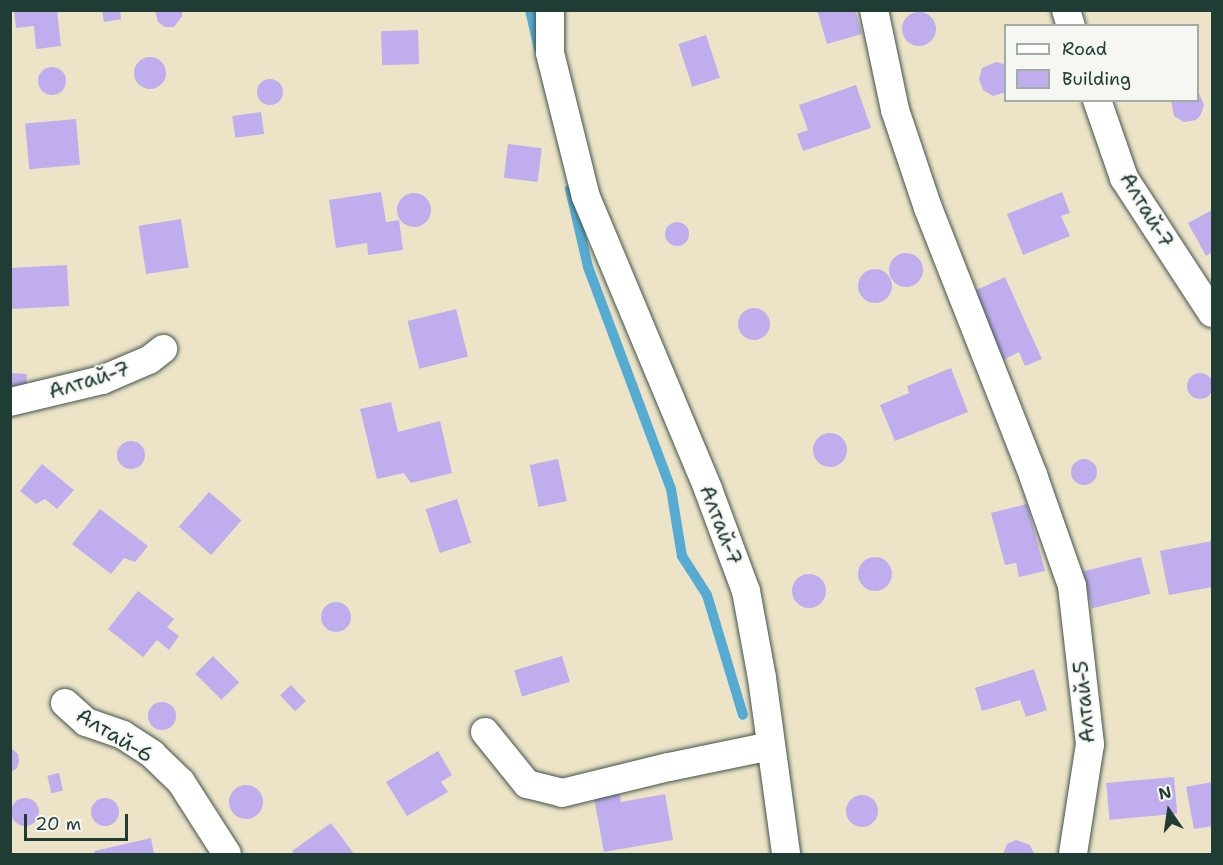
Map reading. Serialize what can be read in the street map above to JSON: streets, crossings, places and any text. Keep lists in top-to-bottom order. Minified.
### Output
{"streets":{"street":["Алтай-7","Алтай-5","Алтай-6"]},"legend":["Road","Building"],"scale_bar":"20 m","north":"top"}
